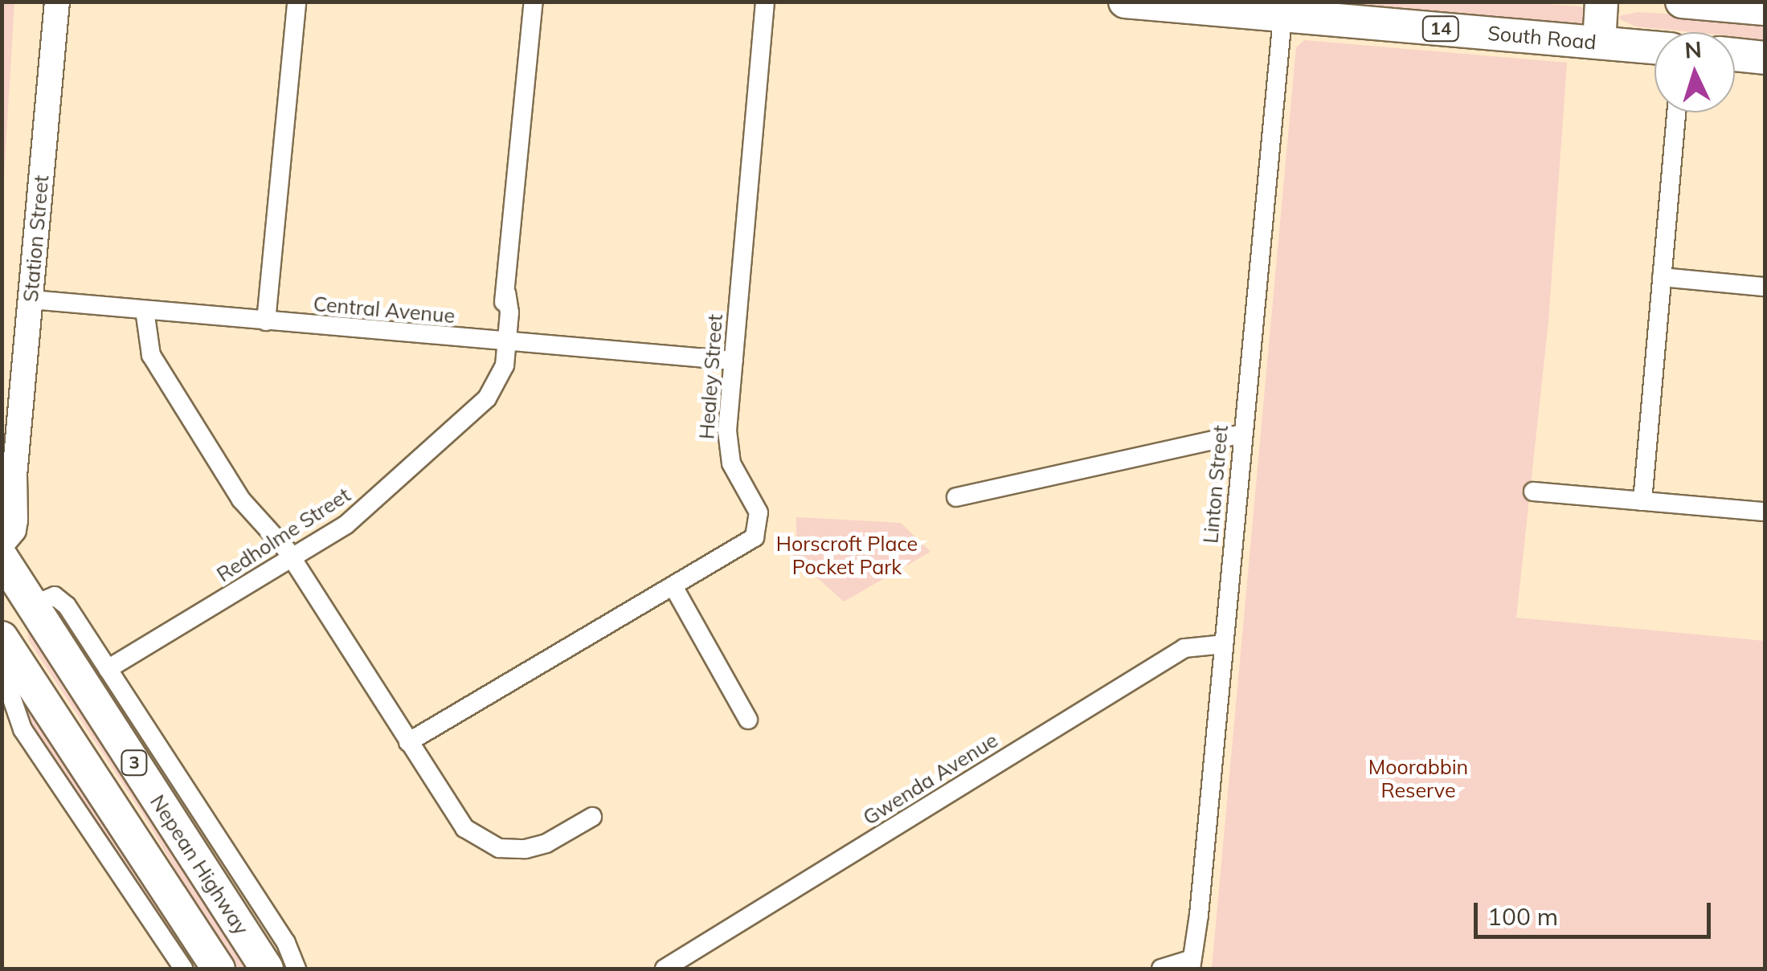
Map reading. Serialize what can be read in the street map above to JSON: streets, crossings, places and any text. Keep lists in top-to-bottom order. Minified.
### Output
{"streets":{"highway":["14","South Road","3","Nepean Highway"],"main road":["Station Street"],"street":["Central Avenue","Healey Street","Linton Street","Redholme Street","Gwenda Avenue"]},"crossings":[["South Road","Linton Street"],["Station Street","Central Avenue"],["Central Avenue","Healey Street"],["Central Avenue","Redholme Street"],["Linton Street","Gwenda Avenue"]],"parks":["Horscroft Place Pocket Park","Moorabbin Reserve"],"scale_bar":"100 m","north":"top"}
